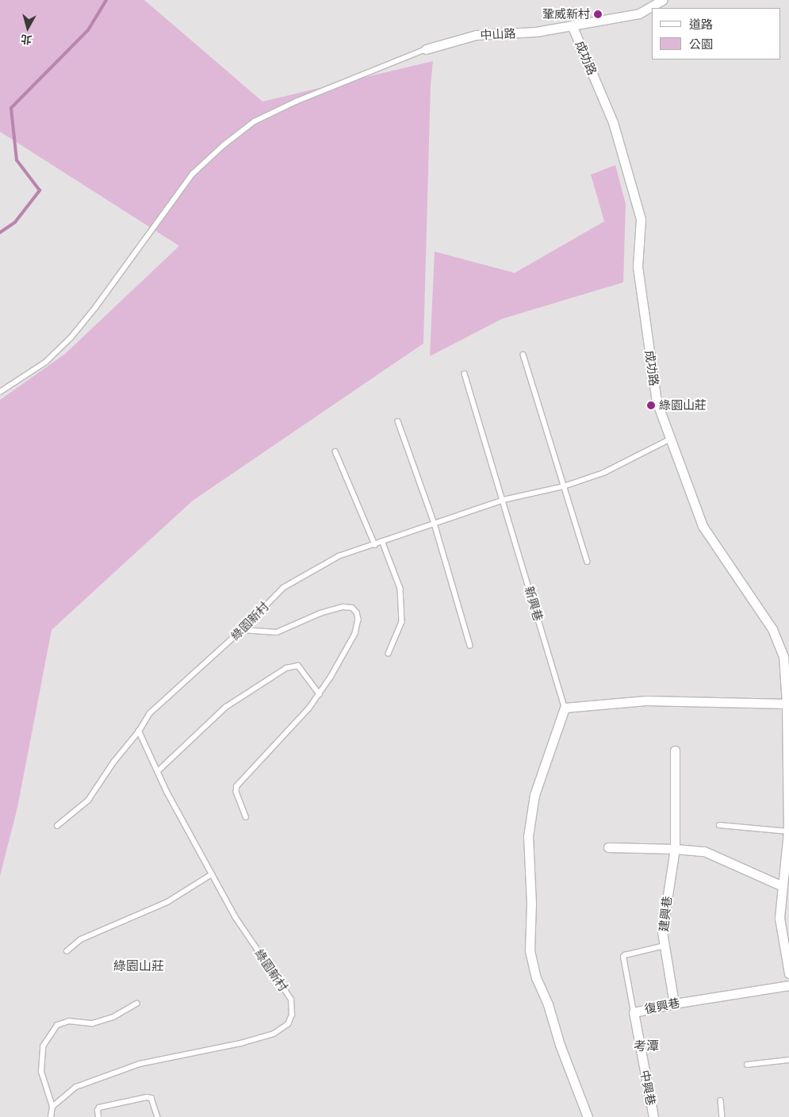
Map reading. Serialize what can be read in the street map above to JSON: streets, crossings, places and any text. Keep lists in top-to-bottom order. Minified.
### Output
{"streets":{"street":["中山路","成功路","建興巷","復興巷","中興巷"],"lane":["新興巷","綠園新村"]},"crossings":[["中山路","成功路"],["建興巷","復興巷"],["復興巷","中興巷"]],"districts":["綠園山莊","考潭"],"places":["鞏威新村","綠園山莊"],"legend":["道路","公園"],"north":"bottom"}
